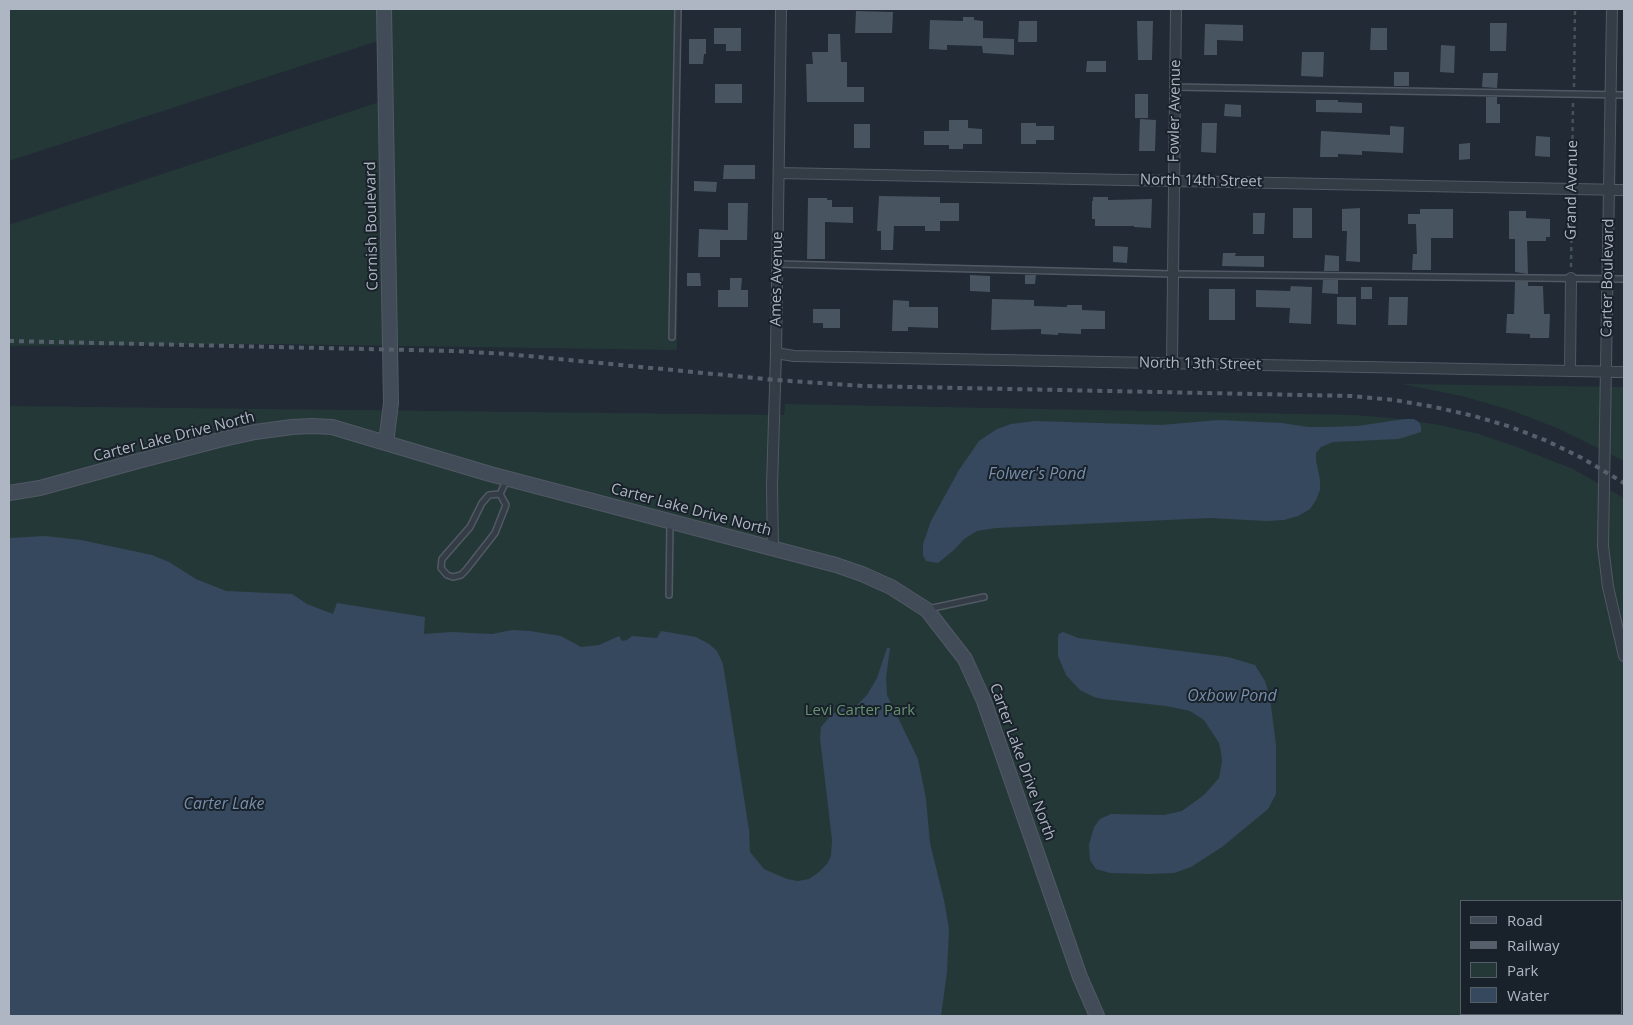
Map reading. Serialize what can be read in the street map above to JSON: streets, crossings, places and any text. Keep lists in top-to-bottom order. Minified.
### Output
{"streets":{"street":["Fowler Avenue","North 14th Street","Cornish Boulevard","Carter Boulevard","Ames Avenue","North 13th Street","Carter Lake Drive North"],"path":["Grand Avenue"]},"crossings":[["Fowler Avenue","North 14th Street"],["Fowler Avenue","North 13th Street"],["North 14th Street","Grand Avenue"],["North 14th Street","Carter Boulevard"],["North 14th Street","Ames Avenue"],["Cornish Boulevard","Carter Lake Drive North"],["Carter Boulevard","North 13th Street"],["Ames Avenue","North 13th Street"],["Ames Avenue","Carter Lake Drive North"]],"water":["Folwer's Pond","Oxbow Pond","Carter Lake"],"parks":["Levi Carter Park"],"legend":["Road","Railway","Park","Water"]}
